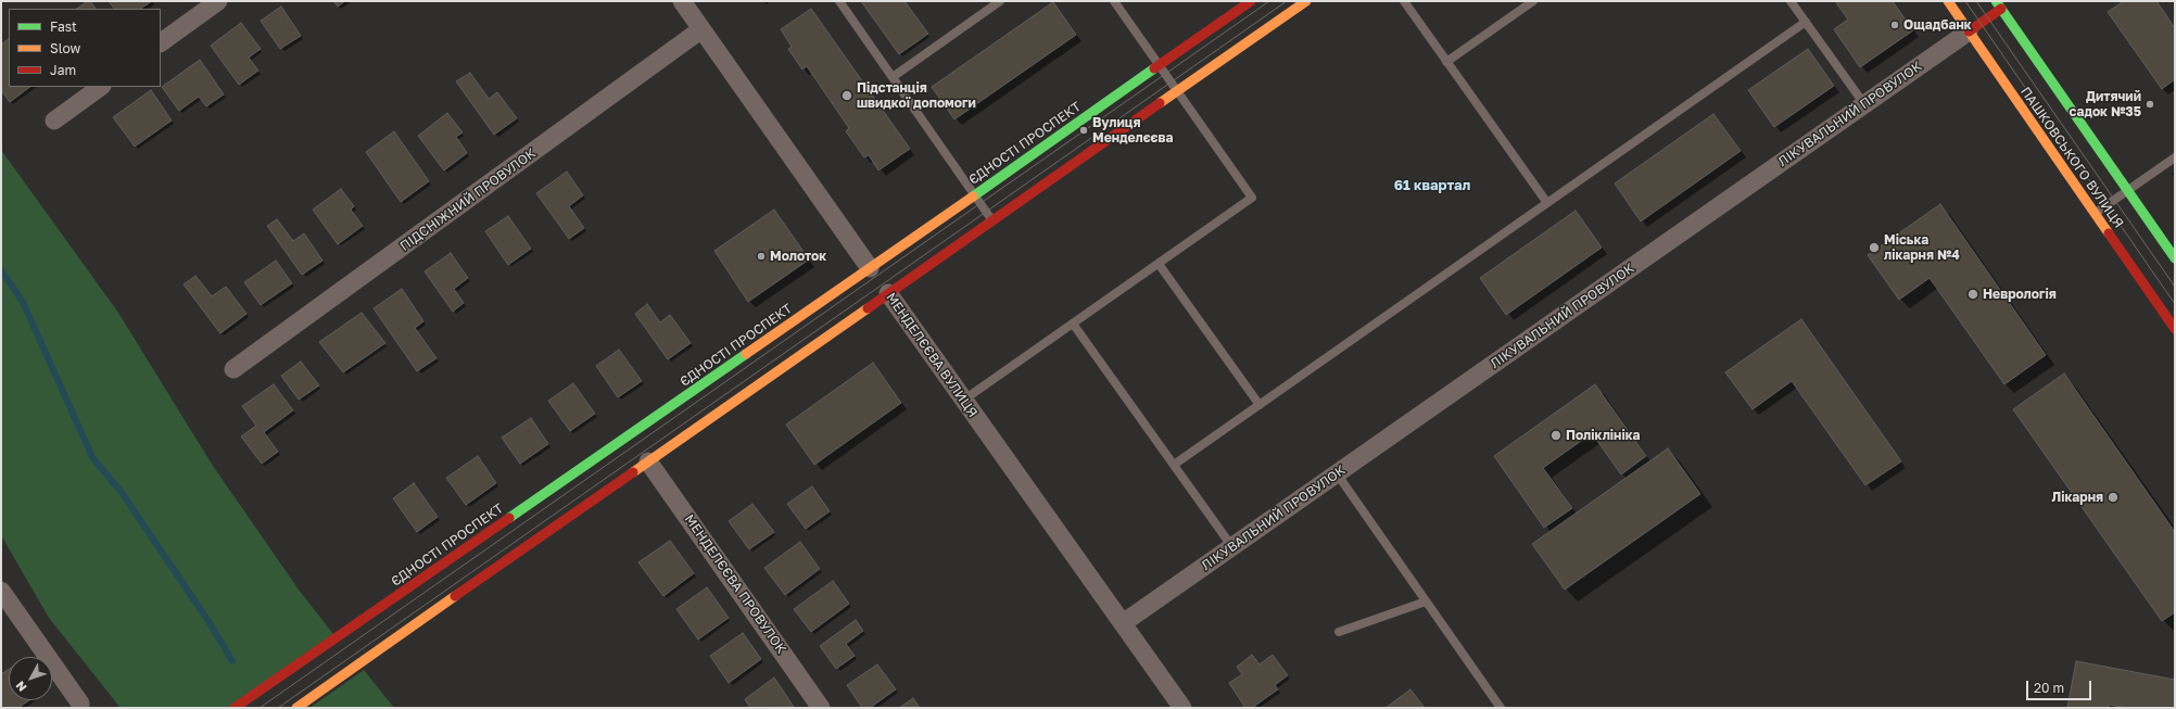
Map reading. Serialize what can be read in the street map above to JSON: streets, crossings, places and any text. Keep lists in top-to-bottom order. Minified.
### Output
{"streets":{"main road":["ЛІКУВАЛЬНИЙ ПРОВУЛОК","ЄДНОСТІ ПРОСПЕКТ","ПАШКОВСЬКОГО ВУЛИЦЯ"],"street":["ПІДСНІЖНИЙ ПРОВУЛОК","МЕНДЕЛЄЄВА ВУЛИЦЯ","МЕНДЕЛЄЄВА ПРОВУЛОК"]},"crossings":[["ЛІКУВАЛЬНИЙ ПРОВУЛОК","ПАШКОВСЬКОГО ВУЛИЦЯ"],["ЛІКУВАЛЬНИЙ ПРОВУЛОК","МЕНДЕЛЄЄВА ВУЛИЦЯ"]],"districts":["61 квартал"],"places":["Ощадбанк","Підстанція швидкої допомоги","Дитячий садок №35","Вулиця Менделєєва","Міська лікарня №4","Молоток","Неврологія","Поліклініка","Лікарня"],"legend":["Fast","Slow","Jam"],"scale_bar":"20 m","north":"bottom left"}
